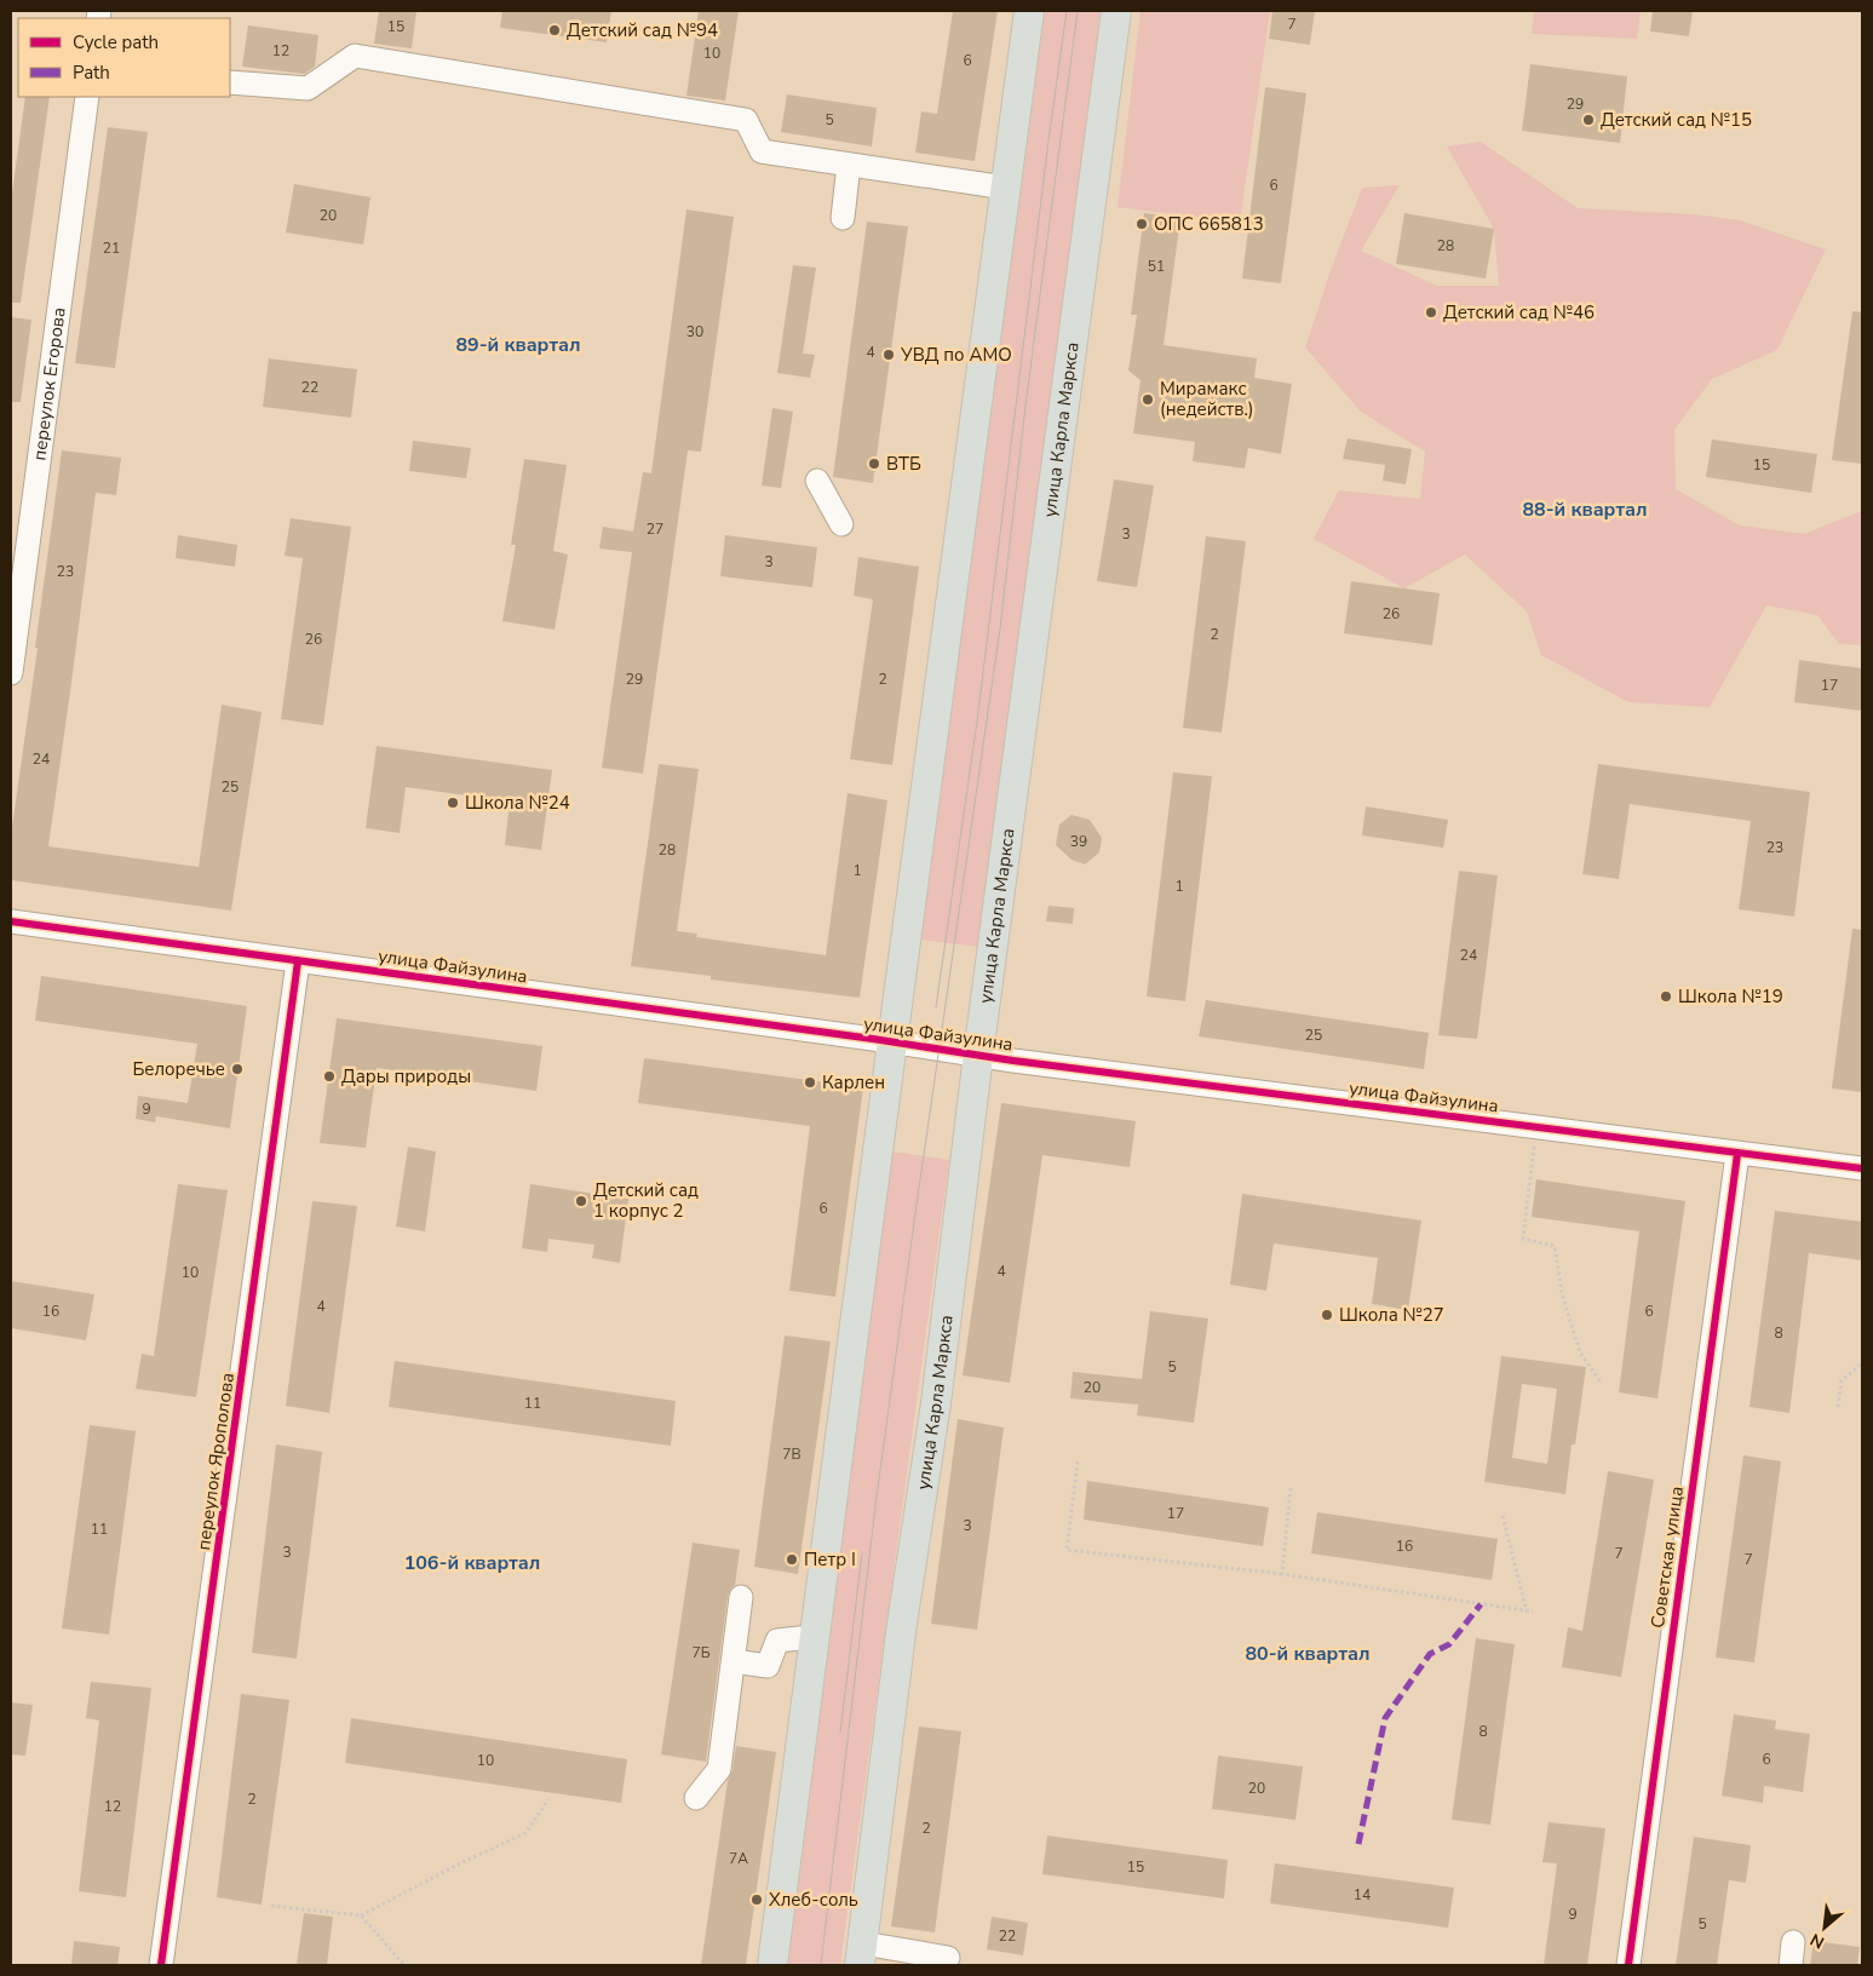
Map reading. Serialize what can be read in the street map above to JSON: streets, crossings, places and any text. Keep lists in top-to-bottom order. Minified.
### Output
{"streets":{"main road":["улица Карла Маркса"],"street":["переулок Егорова","улица Файзулина","переулок Ярополова","Советская улица"]},"crossings":[["улица Карла Маркса","улица Файзулина"],["улица Файзулина","переулок Ярополова"],["улица Файзулина","Советская улица"]],"districts":["89-й квартал","88-й квартал","106-й квартал","80-й квартал"],"places":["Детский сад №94","Детский сад №15","ОПС 665813","Детский сад №46","УВД по АМО","Мирамакс (недейств.)","ВТБ","Школа №24","Школа №19","Белоречье","Дары природы","Карлен","Детский сад 1 корпус 2","Школа №27","Петр I","Хлеб-соль"],"house_numbers":["7","15","12","10","6","29","5","6","20","28","21","51","30","4","22","15","27","3","3","23","26","2","26","29","2","17","24","25","39","23","28","1","1","24","25","9","6","4","10","4","16","6","8","5","20","11","7В","17","3","11","16","3","7","7","7Б","8","6","10","20","2","12","2","7А","15","14","9","5","22"],"legend":["Cycle path","Path"],"north":"bottom left"}
